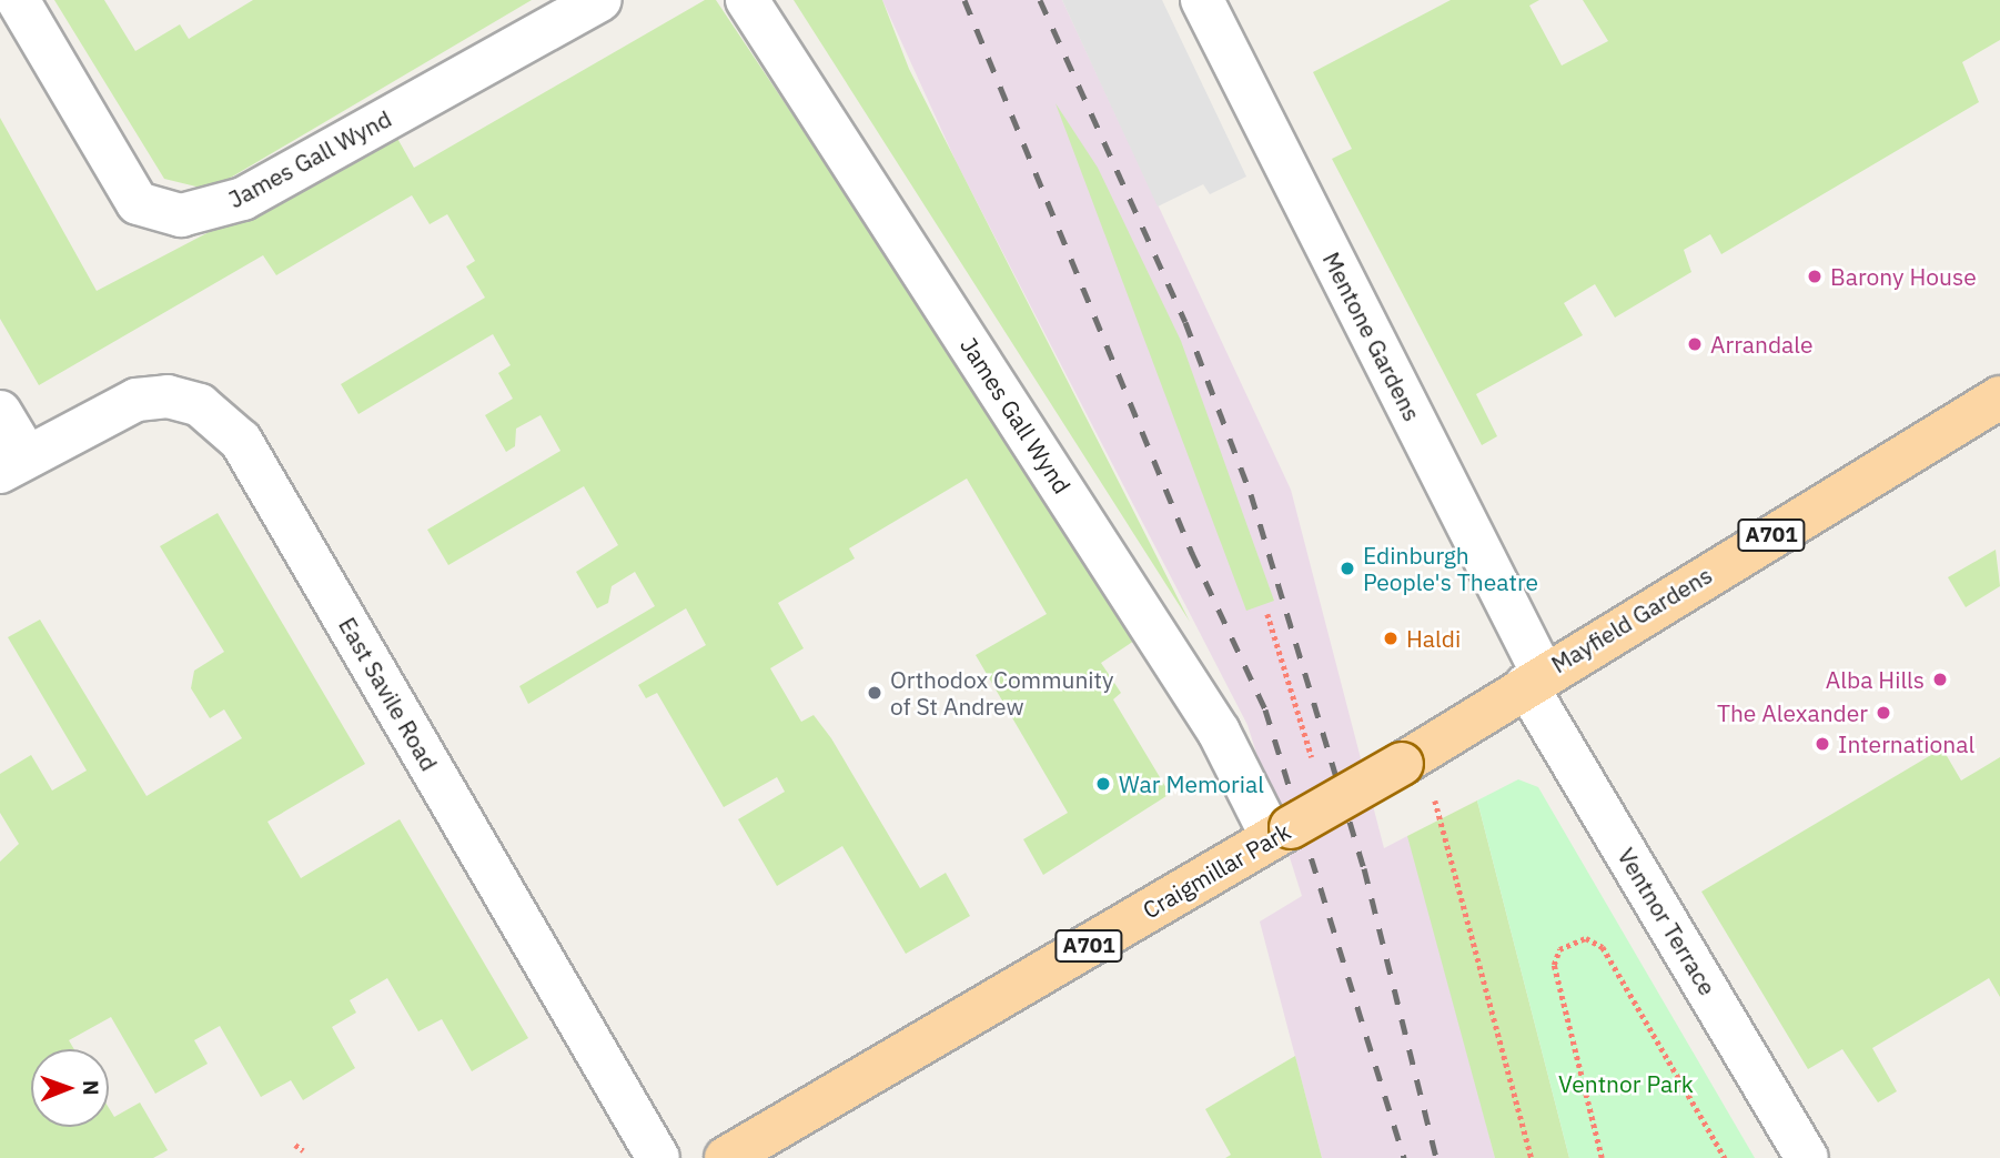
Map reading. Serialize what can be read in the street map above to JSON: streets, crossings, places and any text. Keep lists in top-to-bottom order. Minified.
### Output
{"streets":{"main road":["A701","Mayfield Gardens","Craigmillar Park"],"street":["James Gall Wynd","Mentone Gardens","East Savile Road","Ventnor Terrace"]},"crossings":[["James Gall Wynd","Craigmillar Park"],["Mentone Gardens","Mayfield Gardens"],["Mentone Gardens","Craigmillar Park"],["Mentone Gardens","Ventnor Terrace"],["Mayfield Gardens","Craigmillar Park"],["Mayfield Gardens","Ventnor Terrace"],["Craigmillar Park","Ventnor Terrace"]],"parks":["Ventnor Park"],"places":["Barony House","Arrandale","Edinburgh People's Theatre","Haldi","Alba Hills","Orthodox Community of St Andrew","The Alexander","International","War Memorial"],"north":"right"}
